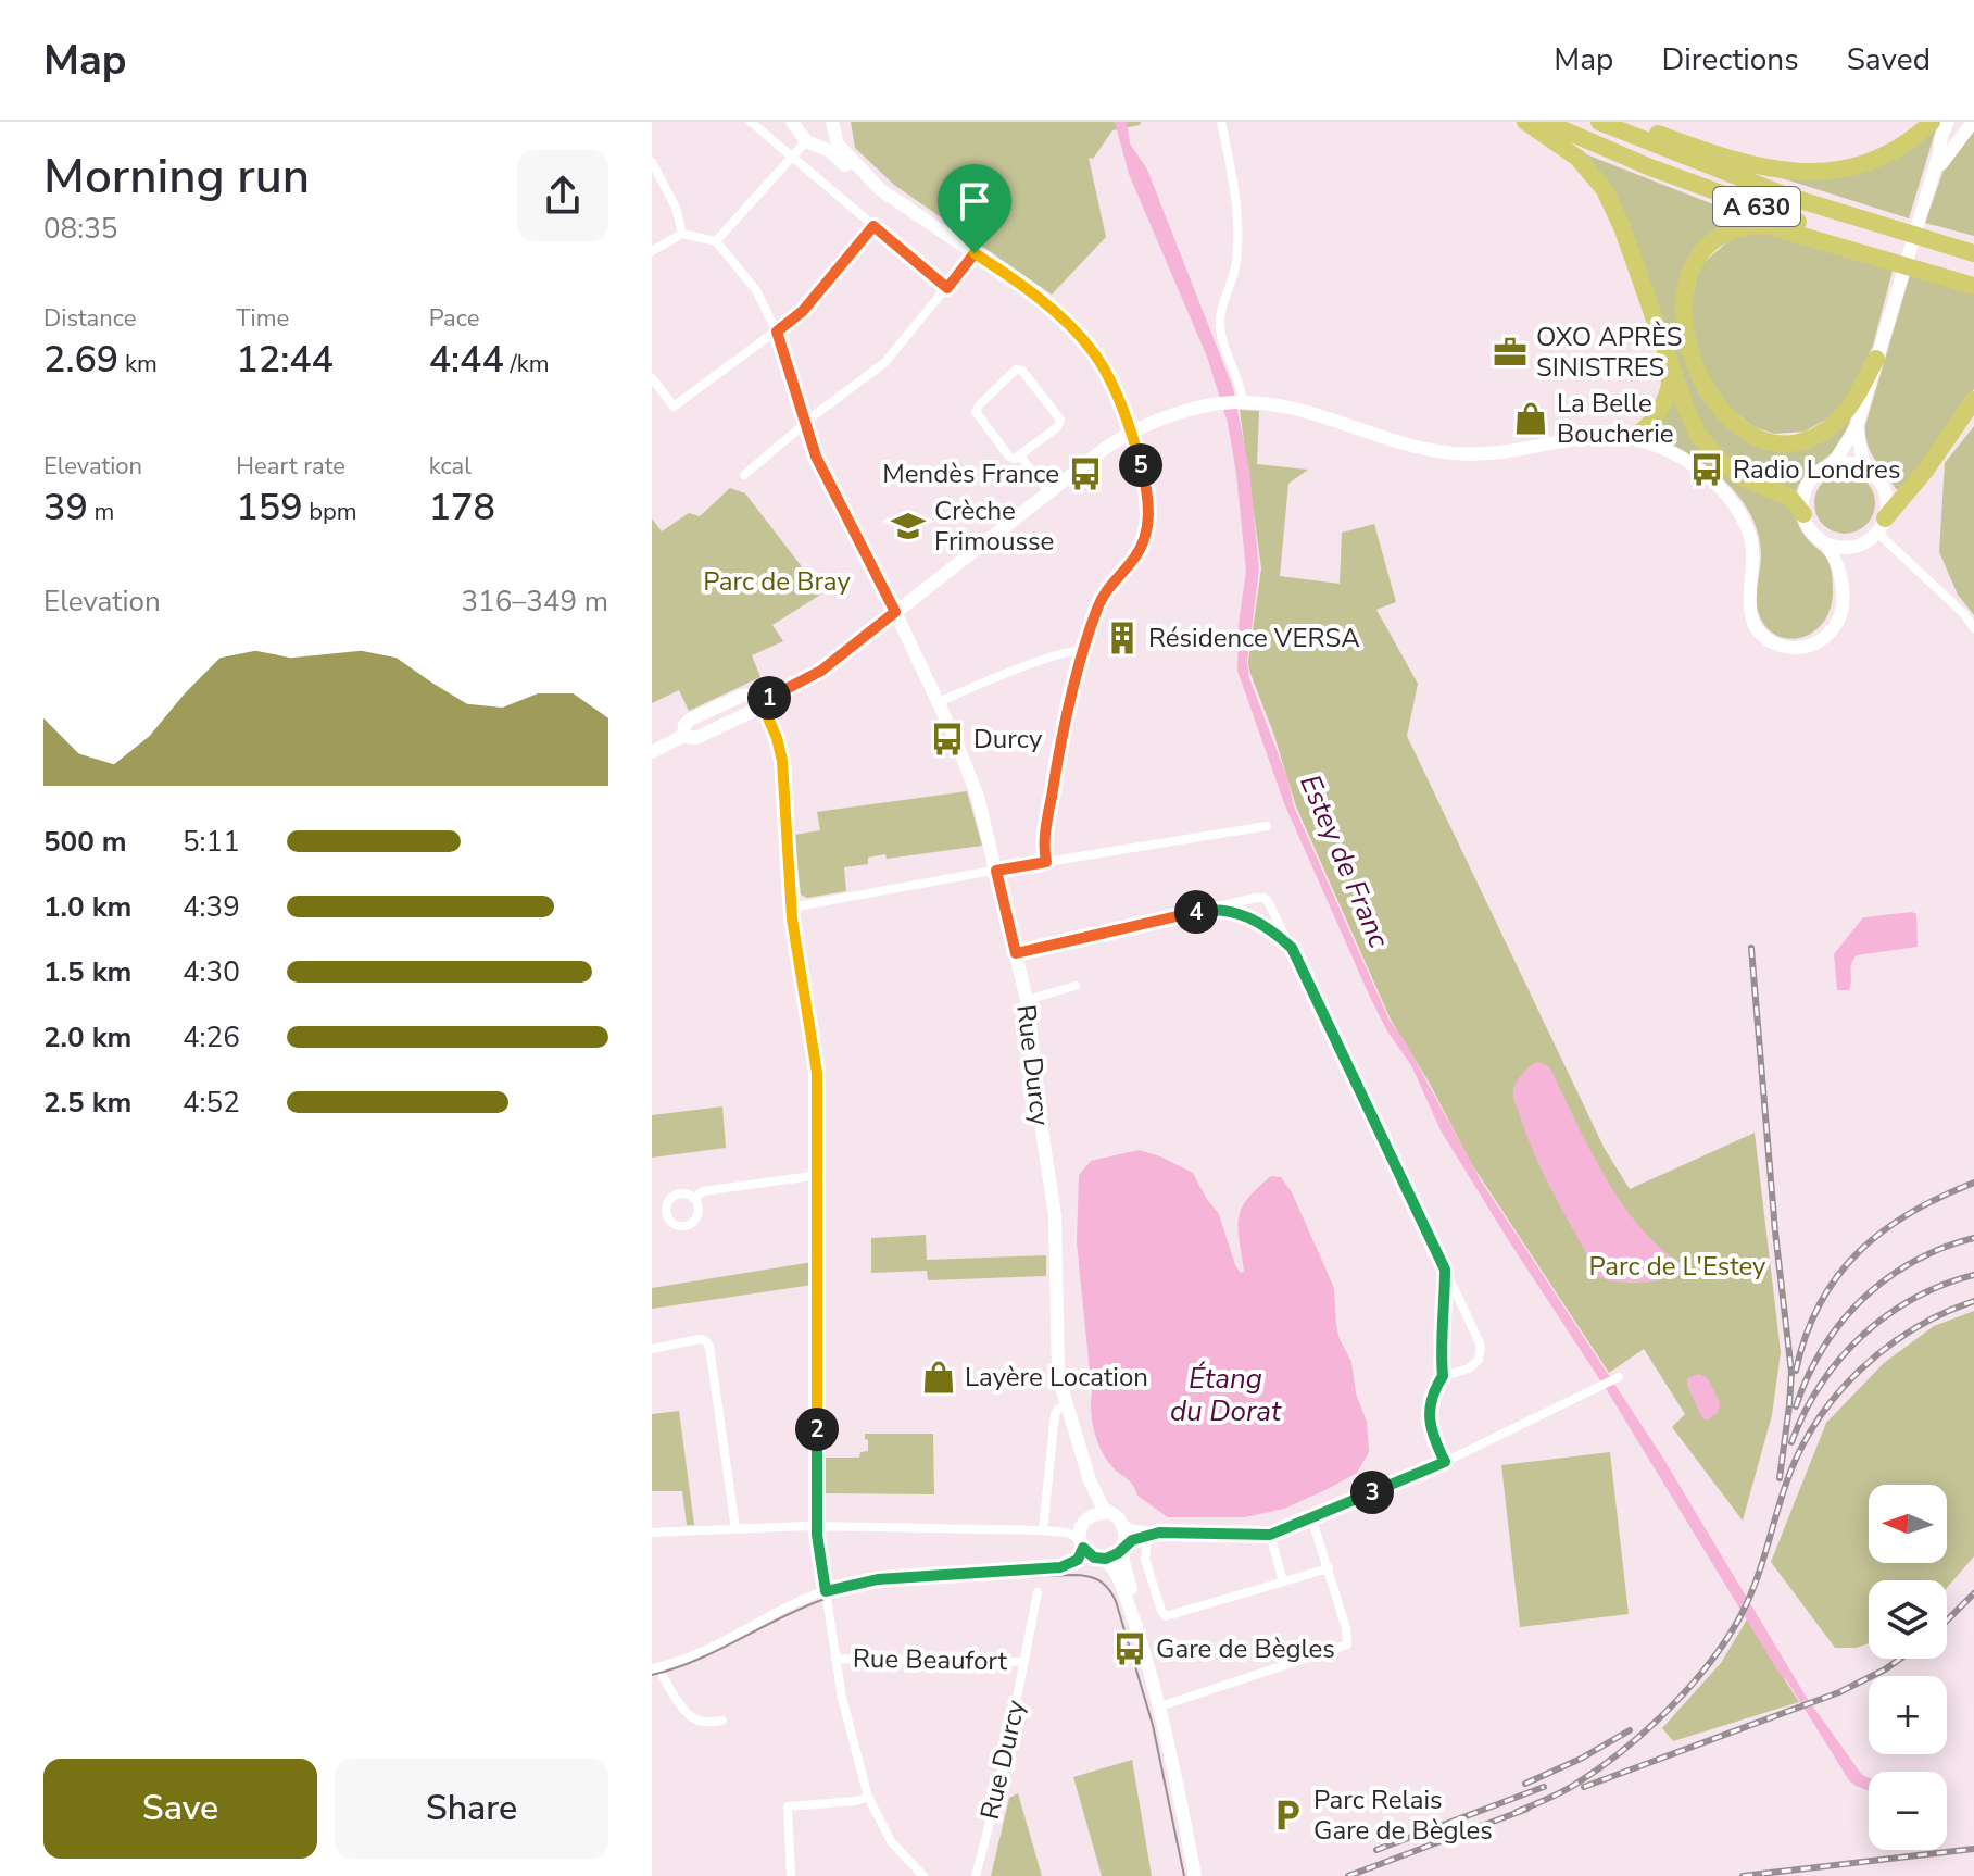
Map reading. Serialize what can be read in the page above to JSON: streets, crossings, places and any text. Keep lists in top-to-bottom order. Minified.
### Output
{"streets":{"highway":["A 630"],"street":["Rue Durcy","Rue Beaufort"]},"crossings":[["Rue Durcy","Rue Beaufort"]],"water":["Estey de Franc","Étang du Dorat"],"parks":["Parc de Bray","Parc de L'Estey"],"places":{"office":["OXO APRÈS SINISTRES"],"shop":["La Belle Boucherie","Layère Location"],"bus stop":["Radio Londres","Mendès France","Durcy","Gare de Bègles"],"school or university":["Crèche Frimousse"],"building":["Résidence VERSA"],"parking":["Parc Relais Gare de Bègles"]},"north":"left","page":{"header":"Map","nav":["Map","Directions","Saved"],"heading":["Morning run","08:35"],"stats":[["Distance","2.69 km"],["Time","12:44"],["Pace","4:44 /km"],["Elevation","39 m"],["Heart rate","159 bpm"],["kcal","178"]],"pins":["5","1","4","2","3"],"chart":["Elevation","316–349 m"],"list":[{"name":"500 m","note":"5:11"},{"name":"1.0 km","note":"4:39"},{"name":"1.5 km","note":"4:30"},{"name":"2.0 km","note":"4:26"},{"name":"2.5 km","note":"4:52"}],"map_buttons":["+","−"],"buttons":["Save","Share"]}}
